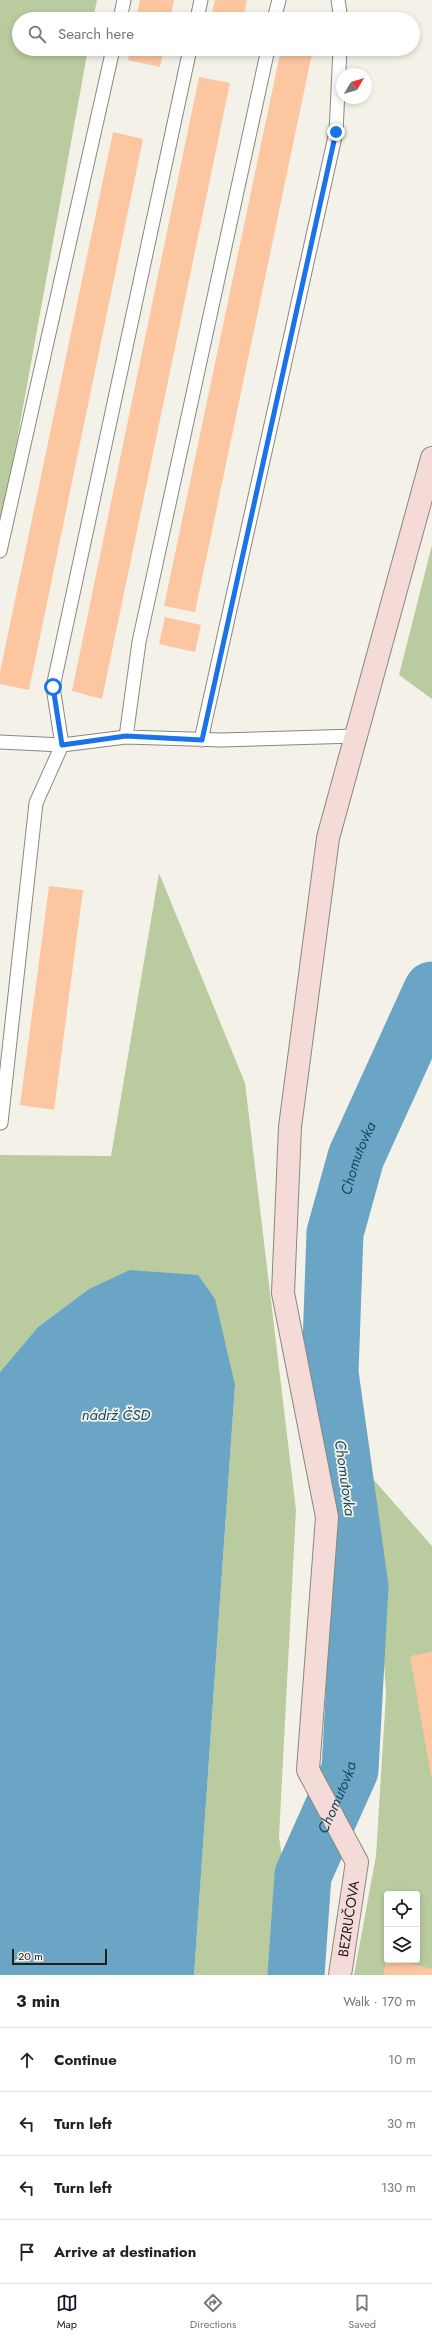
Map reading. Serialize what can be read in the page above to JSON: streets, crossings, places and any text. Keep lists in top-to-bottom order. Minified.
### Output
{"streets":{"street":["BEZRUČOVA"]},"water":["Chomutovka","nádrž ČSD"],"scale_bar":"20 m","north":"top right","page":{"search":"Search here","scale":"20 m","heading":["3 min","Walk · 170 m"],"list":[["Continue","10 m"],["Turn left","30 m"],["Turn left","130 m"],"Arrive at destination"],"nav":["Map","Directions","Saved"]}}
